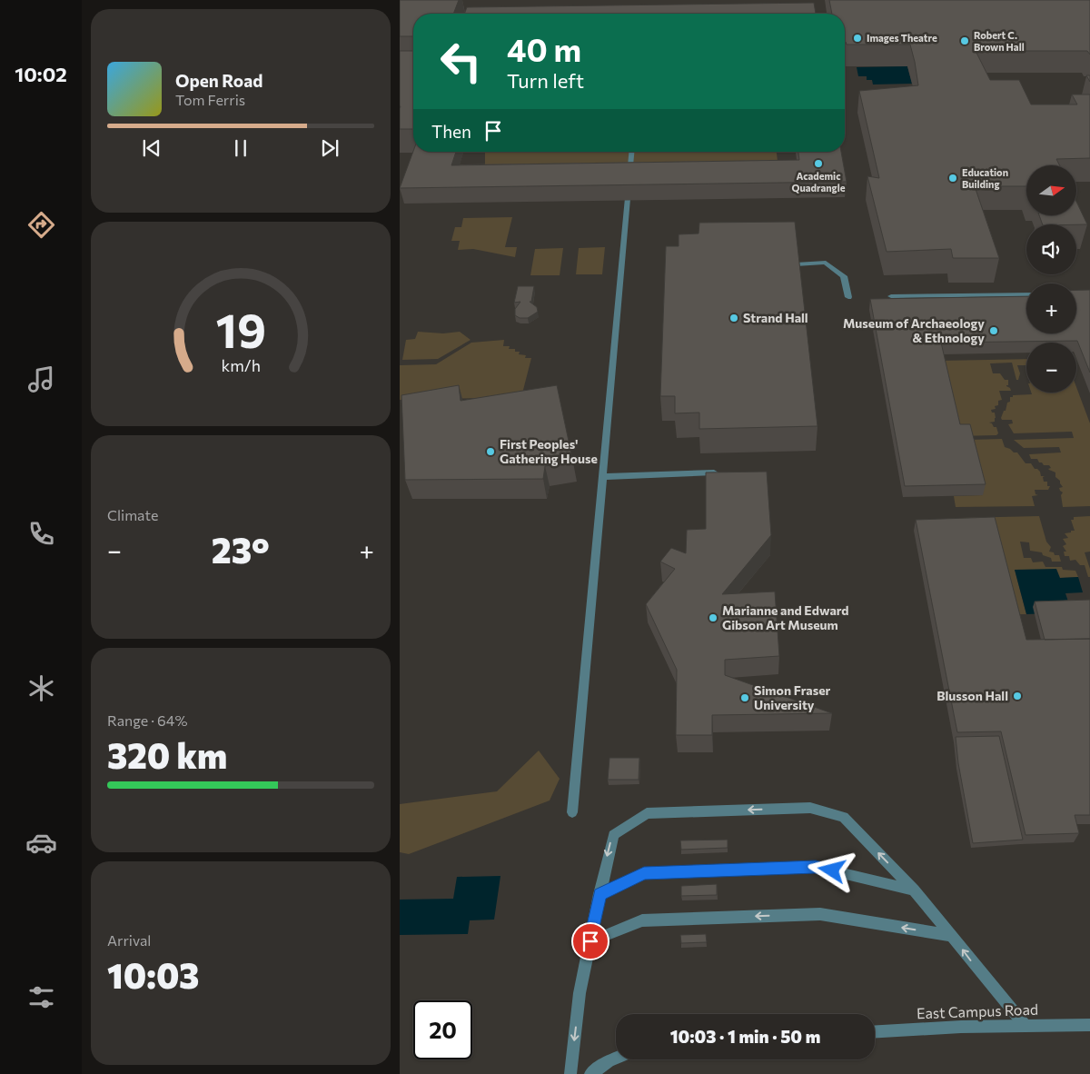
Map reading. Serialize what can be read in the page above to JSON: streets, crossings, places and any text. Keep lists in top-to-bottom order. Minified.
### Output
{"streets":{"street":["East Campus Road"]},"places":["Images Theatre","Robert C. Brown Hall","Academic Quadrangle","Education Building","Strand Hall","Museum of Archaeology & Ethnology","First Peoples' Gathering House","Marianne and Edward Gibson Art Museum","Blusson Hall","Simon Fraser University"],"north":"right","page":{"tabs":"10:02","turn":["40 m","Turn left"],"song":["Open Road","Tom Ferris"],"then":"Then","map_buttons":["+","−"],"tile":["Climate",["Range · 64%","320 km"],["Arrival","10:03"]],"heat":["−","23°","+"],"limit":"20","trip":"10:03 · 1 min · 50 m","gauge":["19","km/h"]}}
